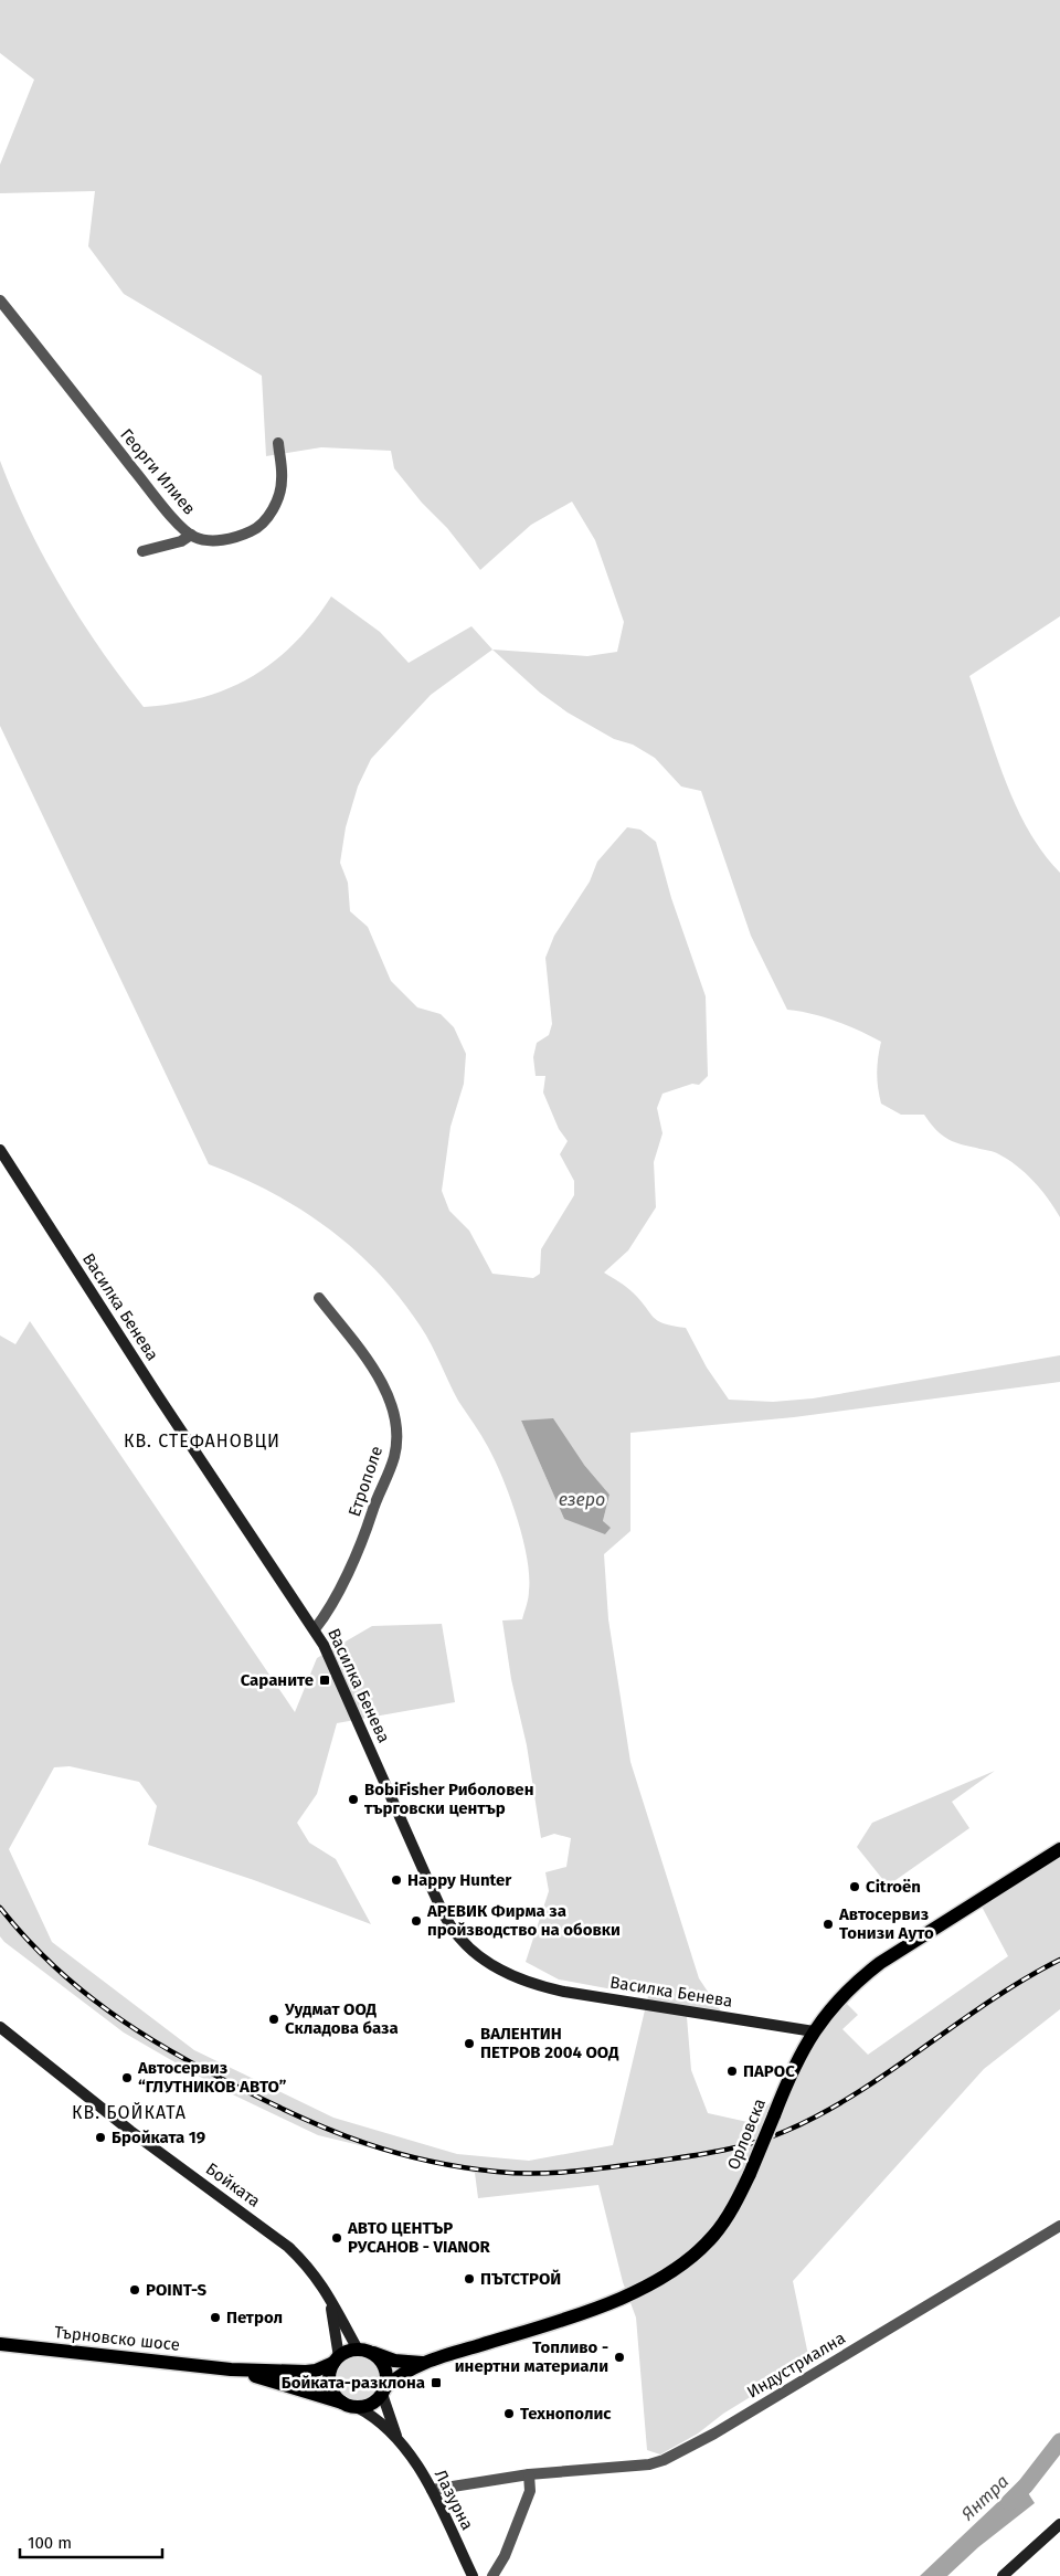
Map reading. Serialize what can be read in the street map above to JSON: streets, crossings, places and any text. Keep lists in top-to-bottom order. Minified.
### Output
{"streets":{"main road":["Орловска","Търновско шосе"],"street":["Георги Илиев","Василка Бенева","Етрополе","Бойката","Индустриална","Лазурна"]},"crossings":[["Василка Бенева","Етрополе"],["Василка Бенева","Орловска"],["Орловска","Бойката"],["Орловска","Търновско шосе"],["Орловска","Лазурна"],["Бойката","Търновско шосе"],["Бойката","Лазурна"],["Търновско шосе","Лазурна"],["Индустриална","Лазурна"]],"districts":["КВ. СТЕФАНОВЦИ","КВ. БОЙКАТА"],"water":["езеро","Янтра"],"places":{"transit":["Сараните","Бойката-разклона"],"other":["BobiFisher Риболовен търговски център","Happy Hunter","Citroën","АРЕВИК Фирма за пройзводство на обовки","Автосервиз Тонизи Ауто","Уудмат ООД Складова база","ВАЛЕНТИН ПЕТРОВ 2004 ООД","ПАРОС","Автосервиз “ГЛУТНИКОВ АВТО”","Бройката 19","АВТО ЦЕНТЪР РУСАНОВ - VIANOR","ПЪТСТРОЙ","POINT-S","Петрол","Топливо - инертни материали","Технополис"]},"scale_bar":"100 m"}
